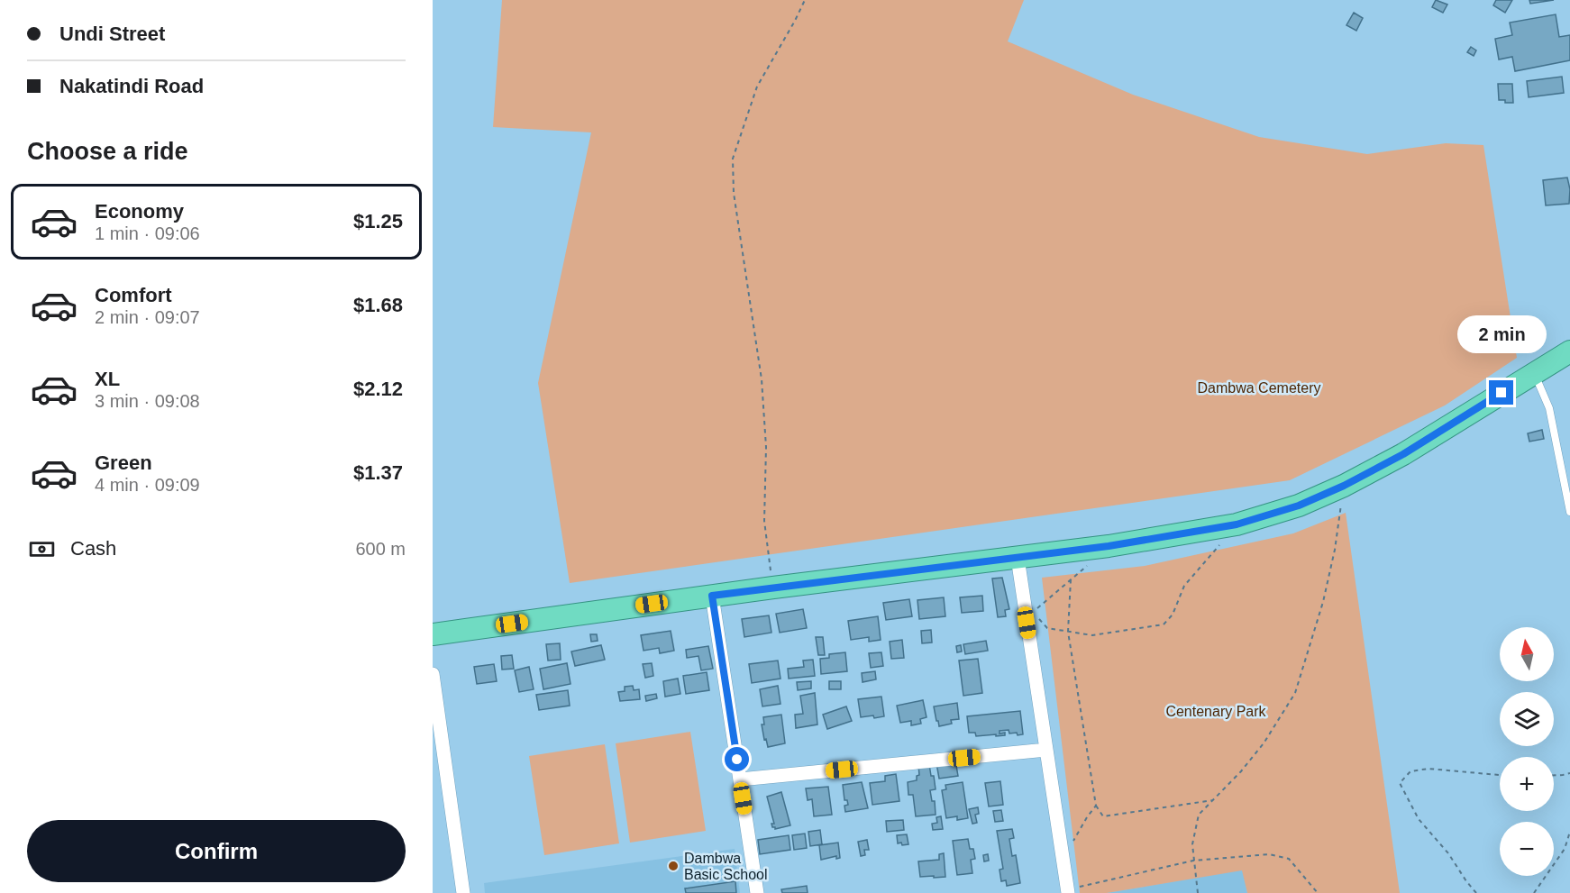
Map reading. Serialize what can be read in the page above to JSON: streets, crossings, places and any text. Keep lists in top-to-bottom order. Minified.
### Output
{"parks":["Dambwa Cemetery","Centenary Park"],"places":["Dambwa Basic School"],"north":"top","page":{"banner":["Undi Street","Nakatindi Road"],"heading":"Choose a ride","list":[{"name":"Economy","note":"1 min · 09:06","value":"$1.25"},{"name":"Comfort","note":"2 min · 09:07","value":"$1.68"},{"name":"XL","note":"3 min · 09:08","value":"$2.12"},{"name":"Green","note":"4 min · 09:09","value":"$1.37"}],"bubble":"2 min","pay":["Cash","600 m"],"map_buttons":["+","−"],"buttons":"Confirm"}}
